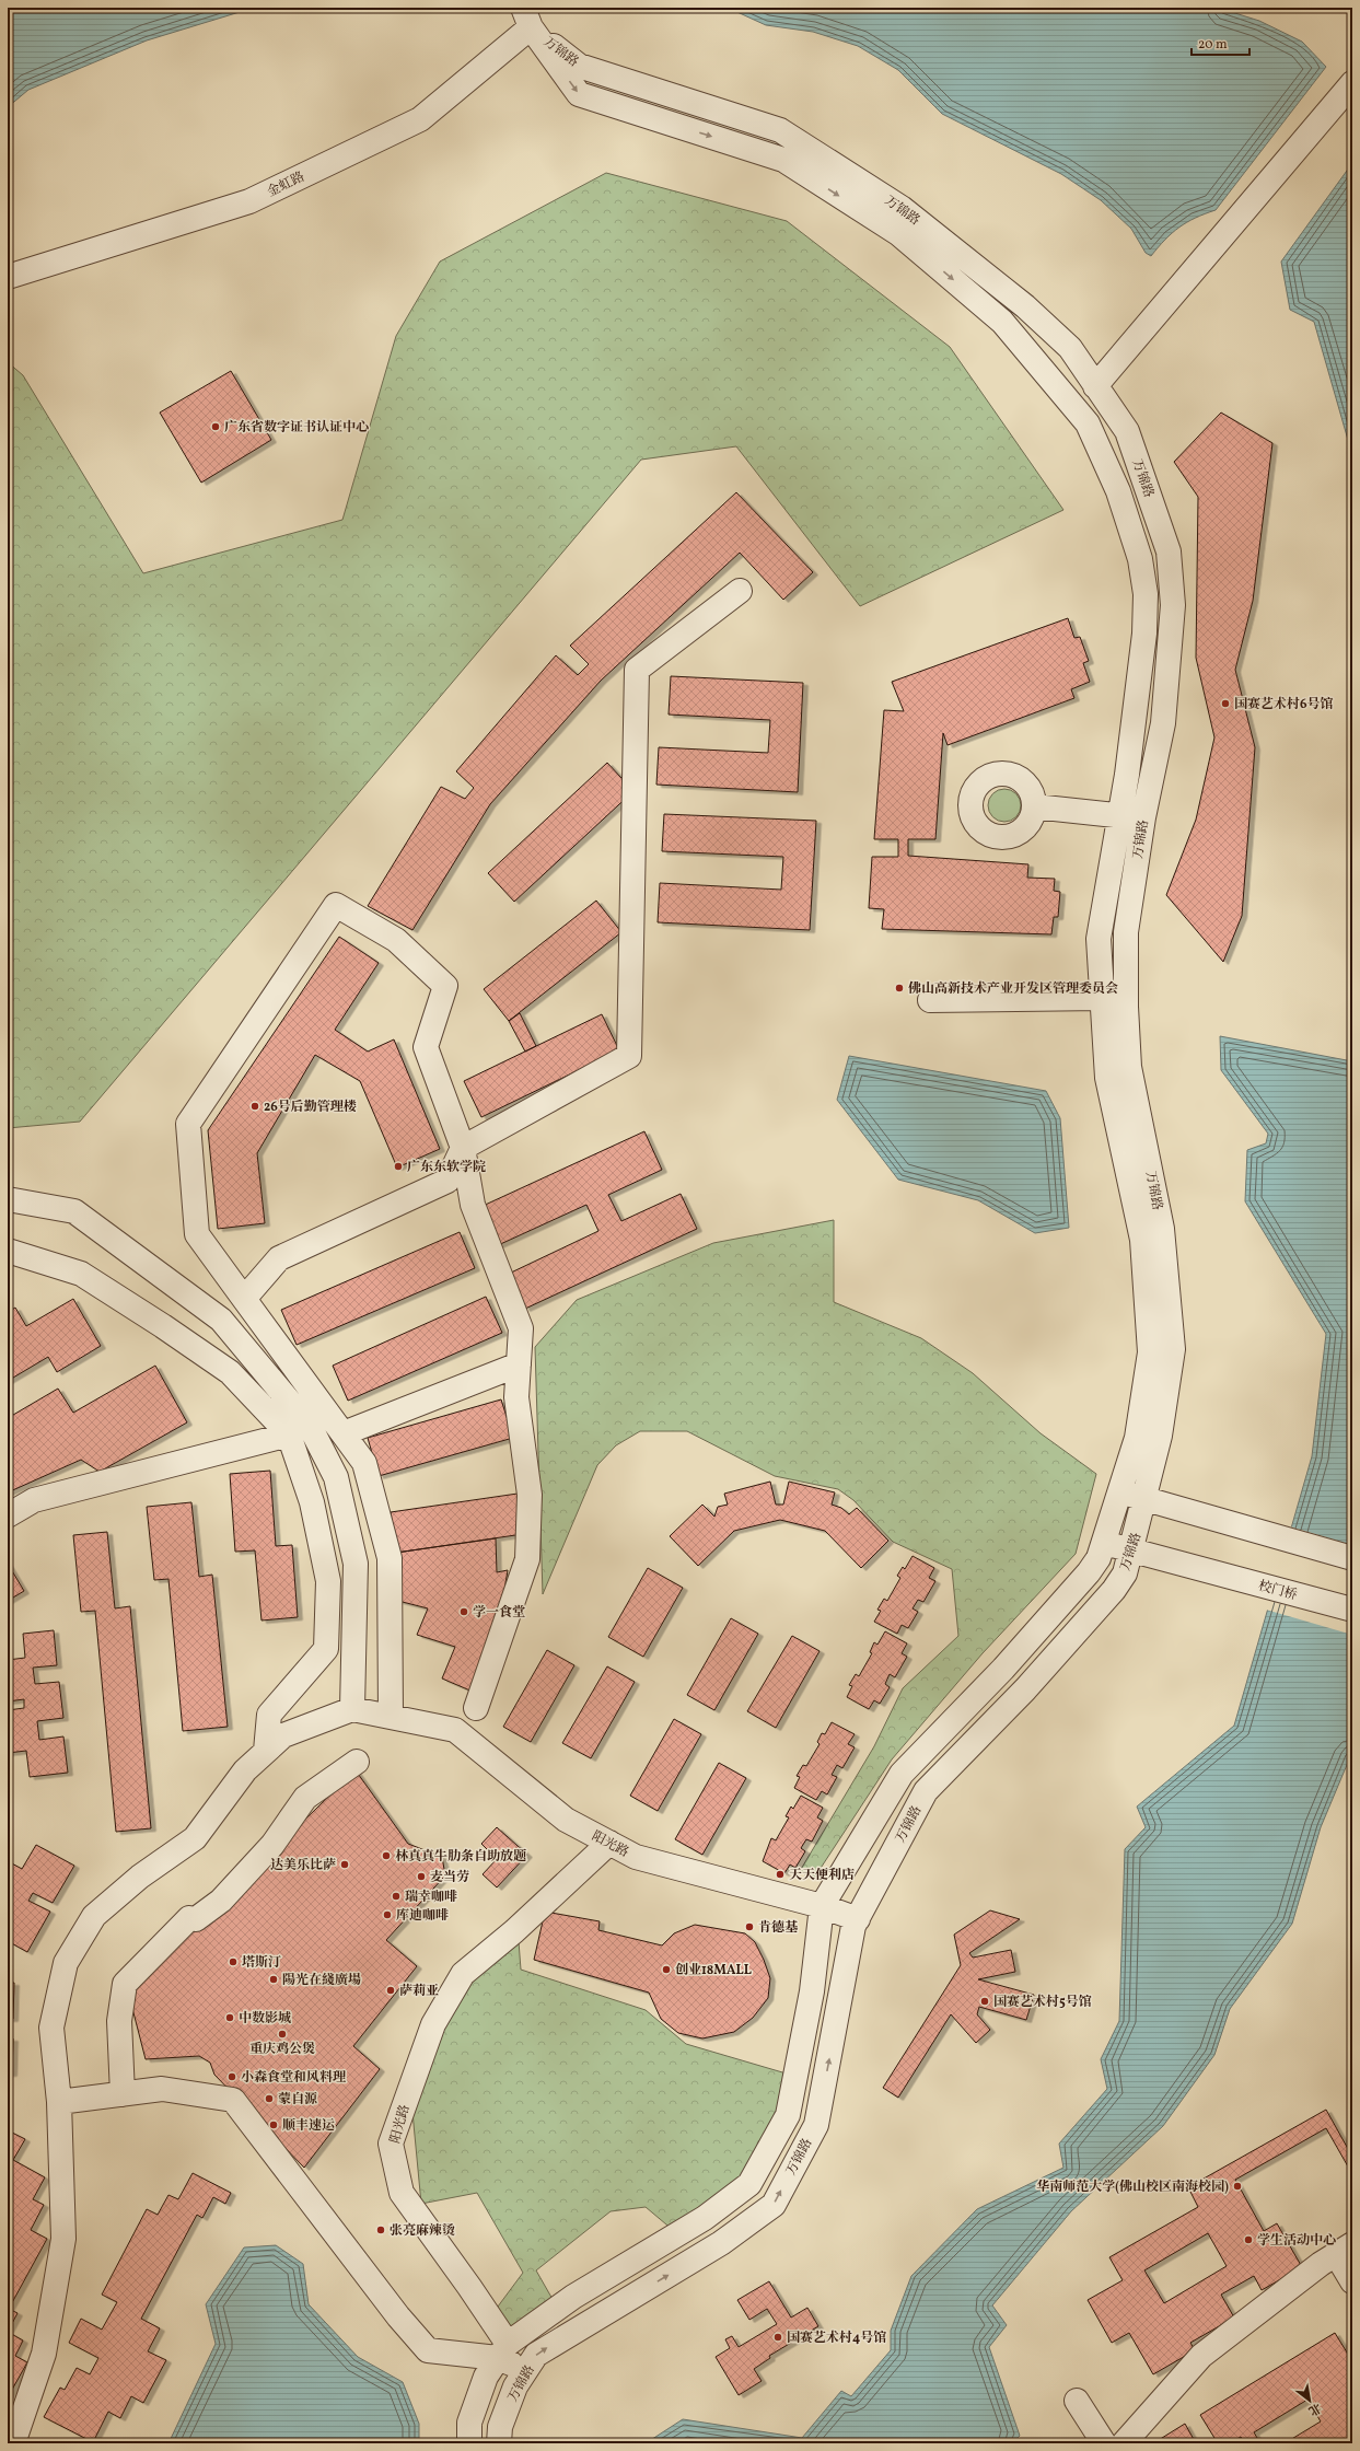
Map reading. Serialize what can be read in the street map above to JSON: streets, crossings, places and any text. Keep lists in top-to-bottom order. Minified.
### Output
{"streets":{"street":["万锦路","金虹路","校门桥","阳光路"]},"crossings":[["万锦路","金虹路"],["万锦路","校门桥"],["万锦路","阳光路"]],"places":["广东省数字证书认证中心","国赛艺术村6号馆","佛山高新技术产业开发区管理委员会","26号后勤管理楼","广东东软学院","学一食堂","林真真牛肋条自助放题","达美乐比萨","天天便利店","麦当劳","瑞幸咖啡","库迪咖啡","肯德基","塔斯汀","创业18MALL","陽光在綫廣場","萨莉亚","国赛艺术村5号馆","中数影城","重庆鸡公煲","小森食堂和风料理","蒙自源","顺丰速运","华南师范大学(佛山校区南海校园)","张亮麻辣烫","学生活动中心","国赛艺术村4号馆"],"scale_bar":"20 m","north":"bottom right"}
